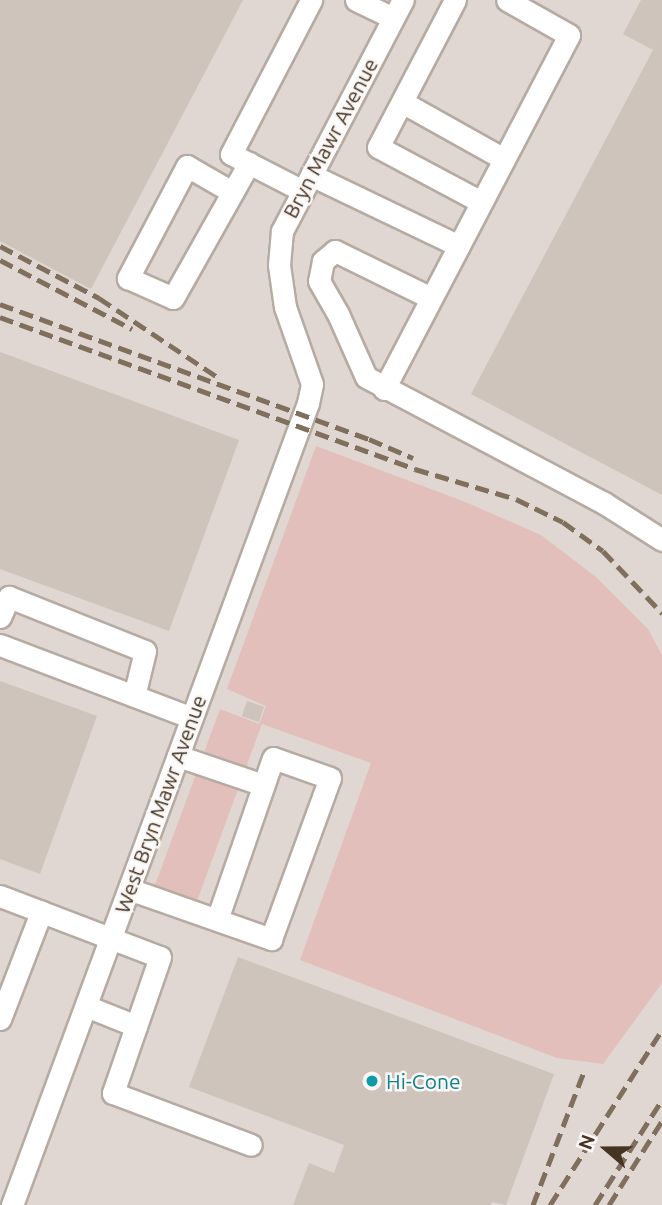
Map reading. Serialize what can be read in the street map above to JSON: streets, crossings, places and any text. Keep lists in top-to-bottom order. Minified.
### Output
{"streets":{"street":["Bryn Mawr Avenue","West Bryn Mawr Avenue"]},"crossings":[["Bryn Mawr Avenue","West Bryn Mawr Avenue"]],"places":["Hi-Cone"],"north":"left"}
